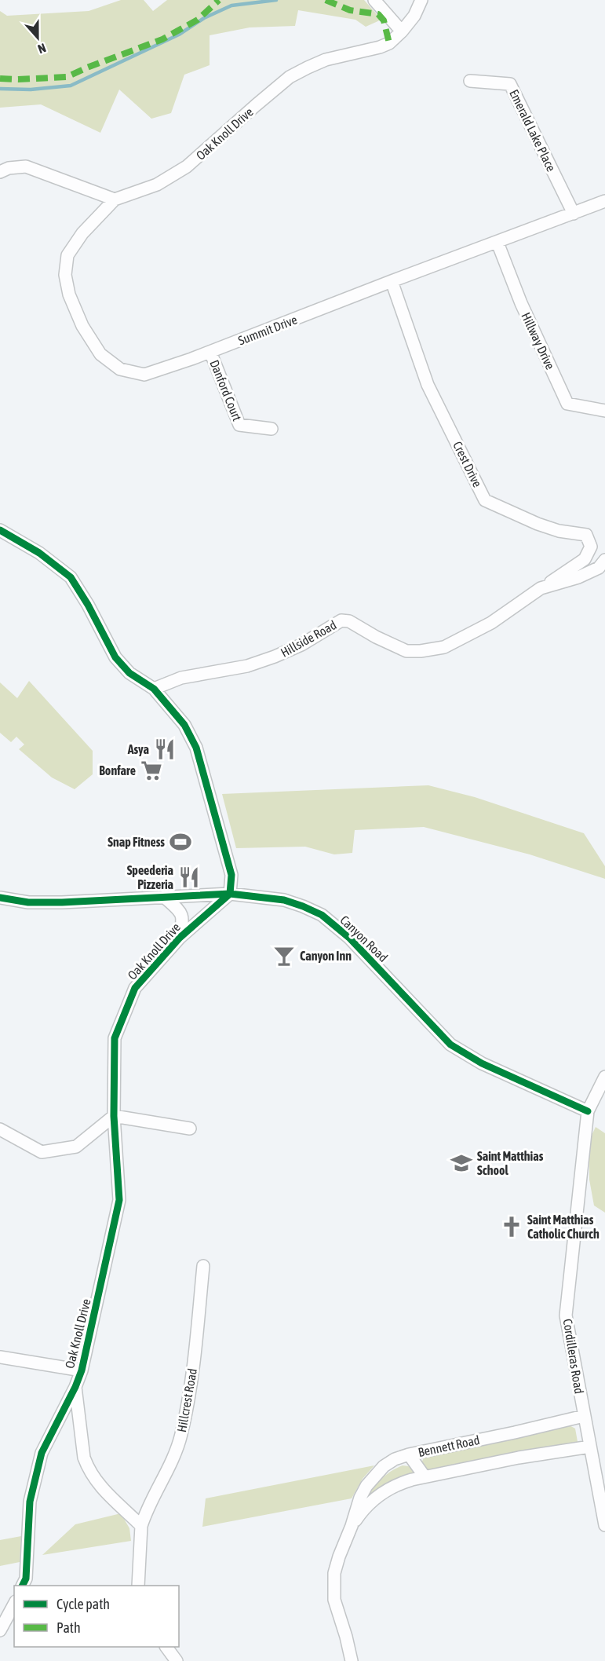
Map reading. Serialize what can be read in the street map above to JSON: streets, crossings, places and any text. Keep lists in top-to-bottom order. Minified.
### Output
{"streets":{"street":["Emerald Lake Place","Oak Knoll Drive","Summit Drive","Hillway Drive","Danford Court","Crest Drive","Hillside Road","Canyon Road","Cordilleras Road","Hillcrest Road","Bennett Road"]},"crossings":[["Emerald Lake Place","Summit Drive"],["Oak Knoll Drive","Summit Drive"],["Oak Knoll Drive","Canyon Road"],["Summit Drive","Hillway Drive"],["Summit Drive","Danford Court"],["Summit Drive","Crest Drive"],["Crest Drive","Hillside Road"],["Canyon Road","Cordilleras Road"],["Cordilleras Road","Bennett Road"]],"places":{"restaurant":["Asya","Speederia Pizzeria"],"supermarket":["Bonfare"],"sports":["Snap Fitness"],"bar":["Canyon Inn"],"school or university":["Saint Matthias School"],"church":["Saint Matthias Catholic Church"]},"legend":["Cycle path","Path"],"north":"bottom"}
